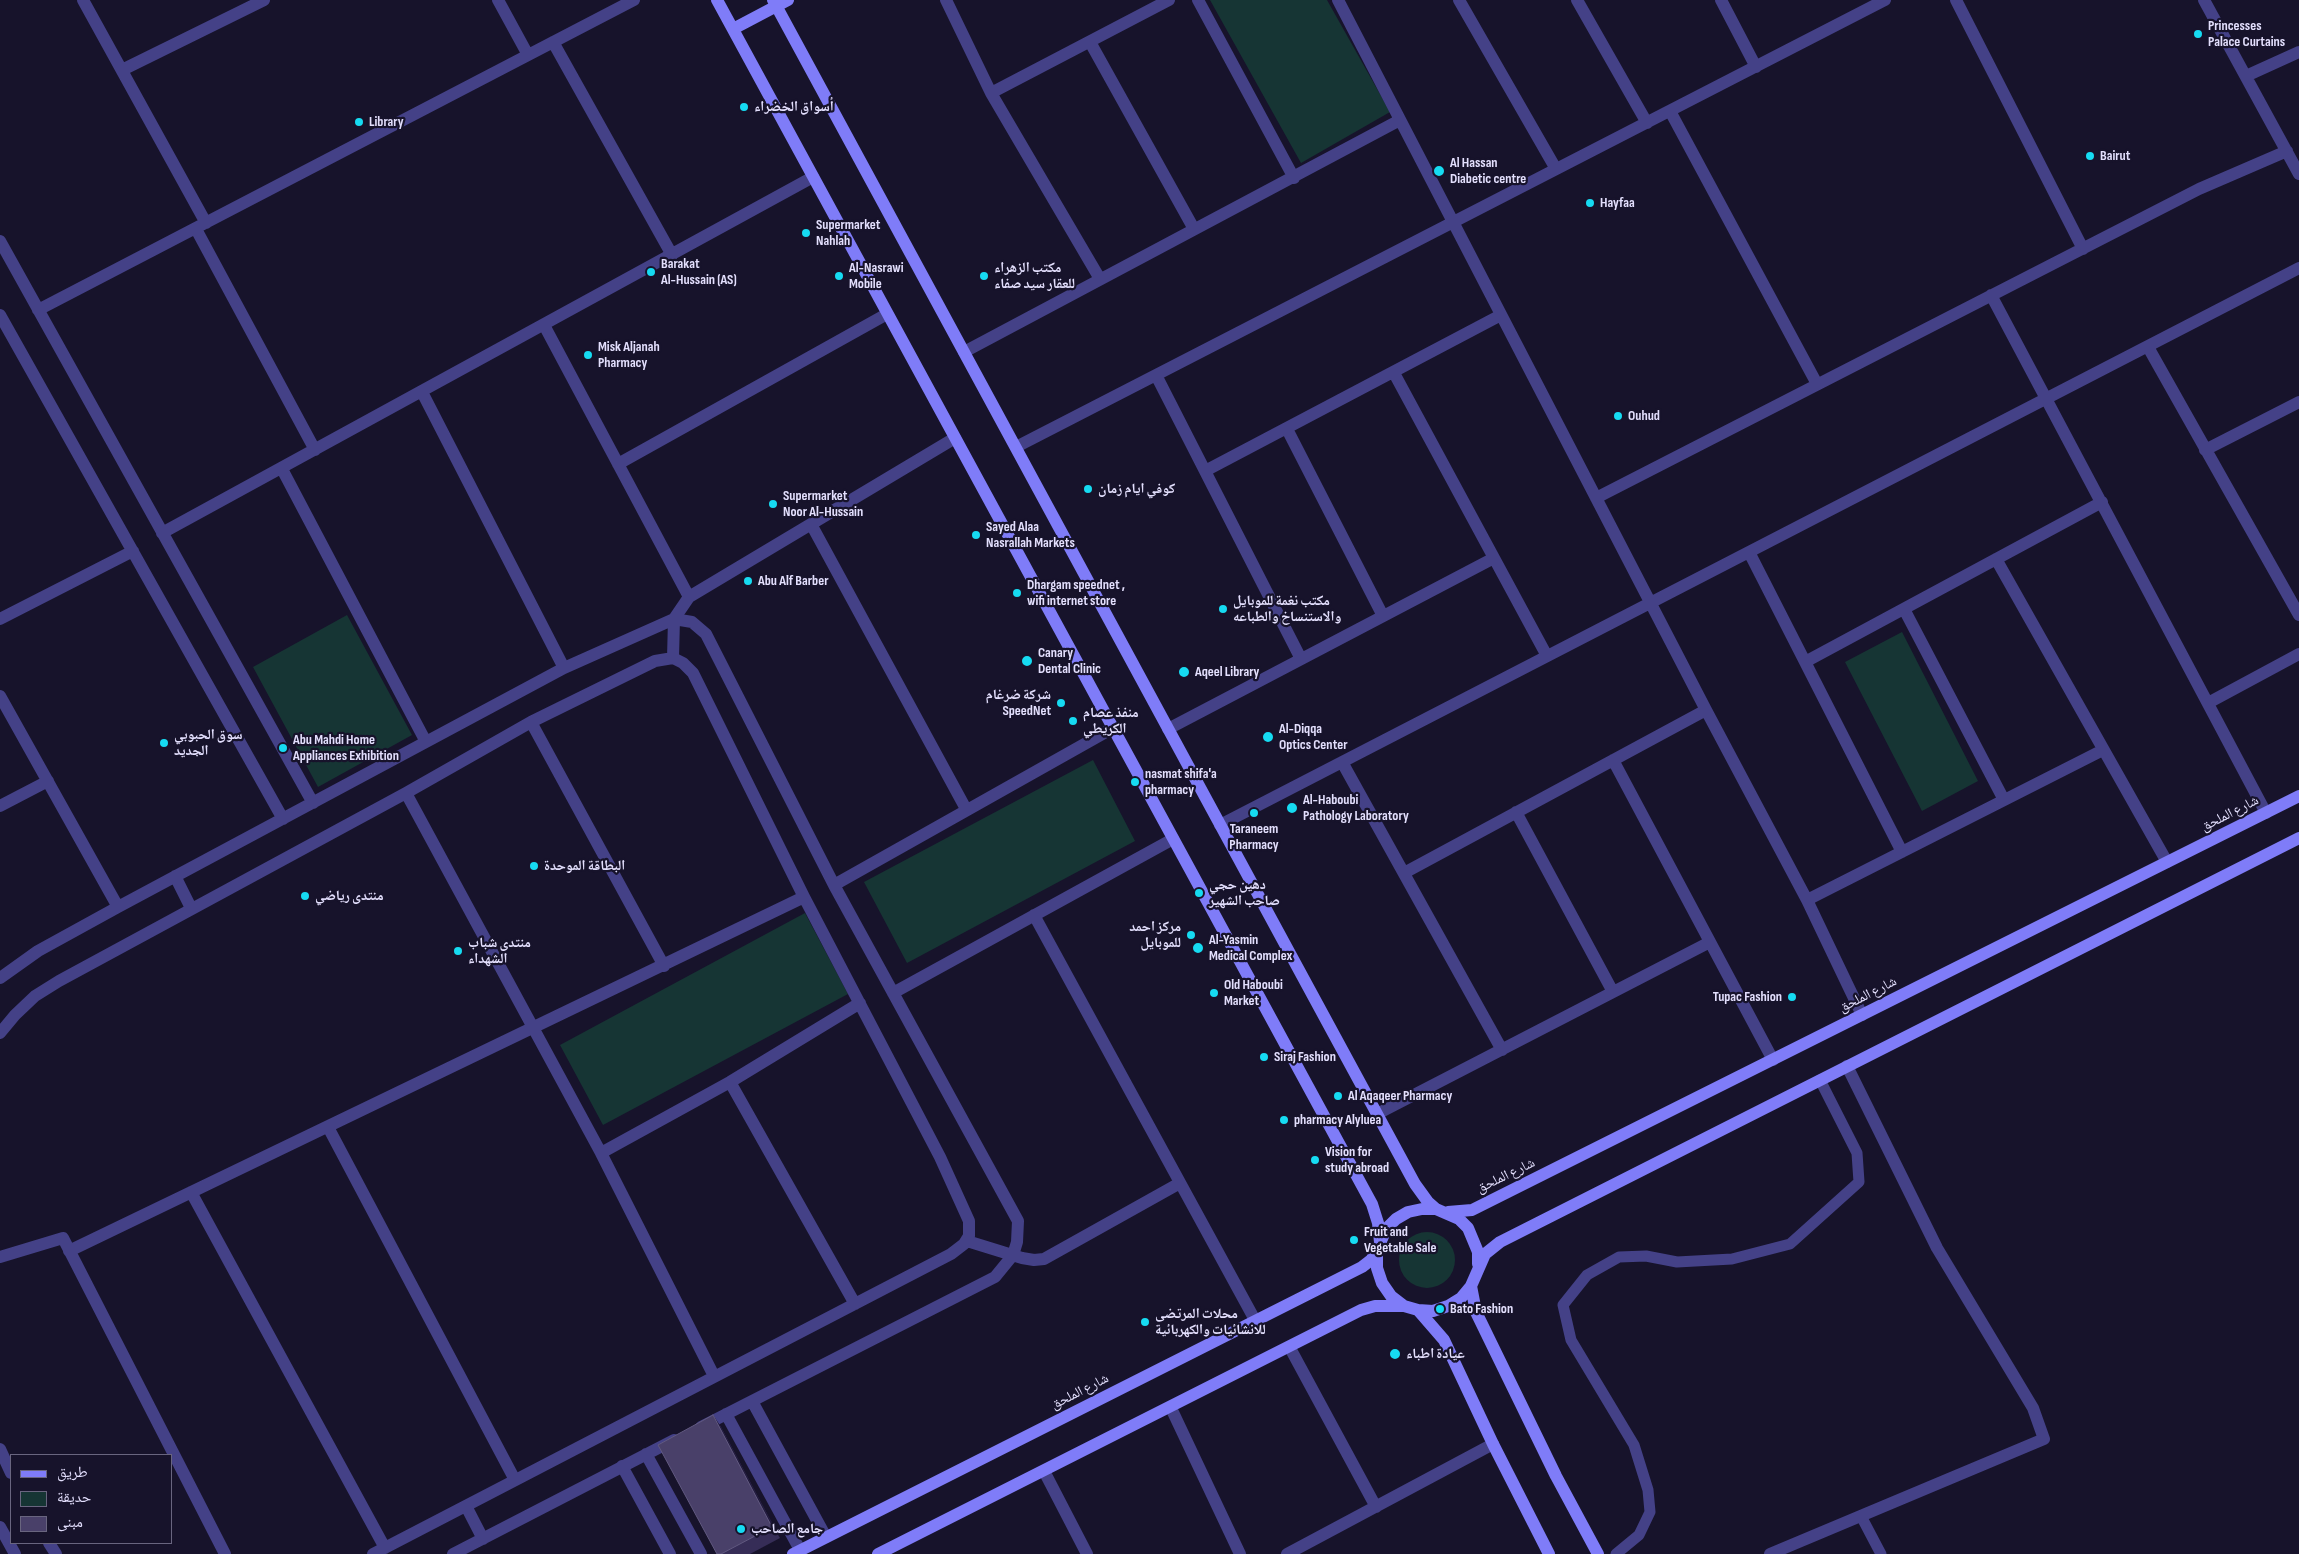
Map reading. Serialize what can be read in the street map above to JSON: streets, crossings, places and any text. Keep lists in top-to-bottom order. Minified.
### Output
{"streets":{"street":["شارع الملحق"]},"places":["Princesses Palace Curtains","أسواق الخضراء","Library","Bairut","Al Hassan Diabetic centre","Hayfaa","Supermarket Nahlah","Barakat Al-Hussain (AS)","Al-Nasrawi Mobile","مكتب الزهراء للعقار سيد صفاء","Misk Aljanah Pharmacy","Ouhud","كوفي ايام زمان","Supermarket Noor Al-Hussain","Sayed Alaa Nasrallah Markets","Abu Alf Barber","Dhargam speednet , wifi internet store","مكتب نغمة للموبايل والاستنساخ والطباعه","Canary Dental Clinic","Aqeel Library","شركة ضرغام SpeedNet","منفذ عصام الكريطي","Al-Diqqa Optics Center","سوق الحبوبي الجديد","Abu Mahdi Home Appliances Exhibition","nasmat shifa'a pharmacy","Al-Haboubi Pathology Laboratory","Taraneem Pharmacy","البطاقة الموحدة","دهين حجي صاحب الشهير","منتدى رياضي","مركز احمد للموبايل","Al-Yasmin Medical Complex","منتدى شباب الشهداء","Old Haboubi Market","Tupac Fashion","Siraj Fashion","Al Aqaqeer Pharmacy","pharmacy Alyluea","Vision for study abroad","Fruit and Vegetable Sale","Bato Fashion","محلات المرتضى للانشائيات والكهربائية","عيادة اطباء","جامع الصاحب"],"legend":["طريق","حديقة","مبنى"]}
